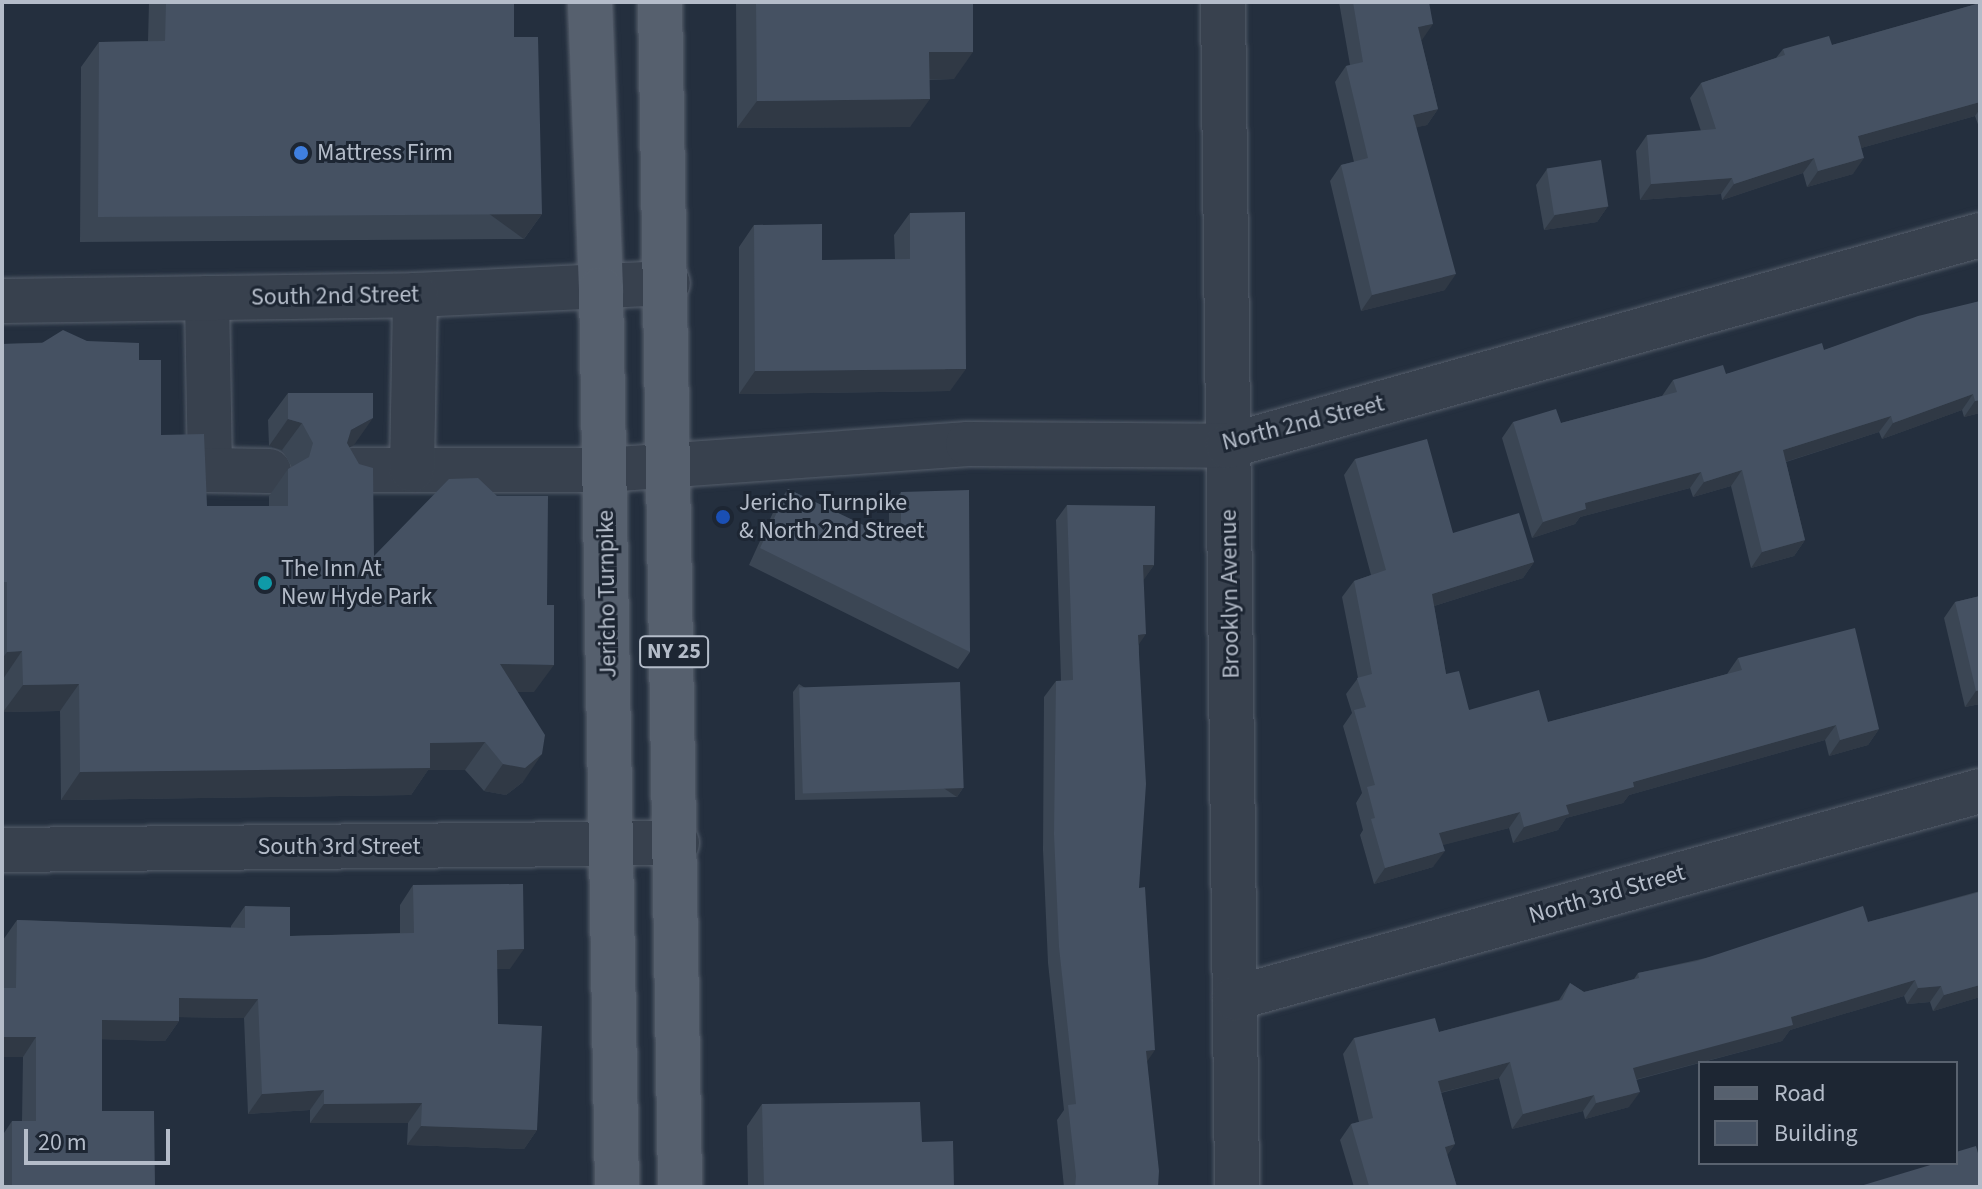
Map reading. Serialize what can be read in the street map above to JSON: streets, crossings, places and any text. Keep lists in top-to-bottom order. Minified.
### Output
{"streets":{"main road":["Jericho Turnpike","NY 25"],"street":["South 2nd Street","North 2nd Street","Brooklyn Avenue","South 3rd Street","North 3rd Street"]},"crossings":[["South 2nd Street","Jericho Turnpike"],["South 2nd Street","NY 25"],["North 2nd Street","Jericho Turnpike"],["North 2nd Street","Brooklyn Avenue"],["North 2nd Street","NY 25"],["Jericho Turnpike","South 3rd Street"],["Brooklyn Avenue","North 3rd Street"],["NY 25","South 3rd Street"]],"places":["Mattress Firm","Jericho Turnpike & North 2nd Street","The Inn At New Hyde Park"],"legend":["Road","Building"],"scale_bar":"20 m"}
